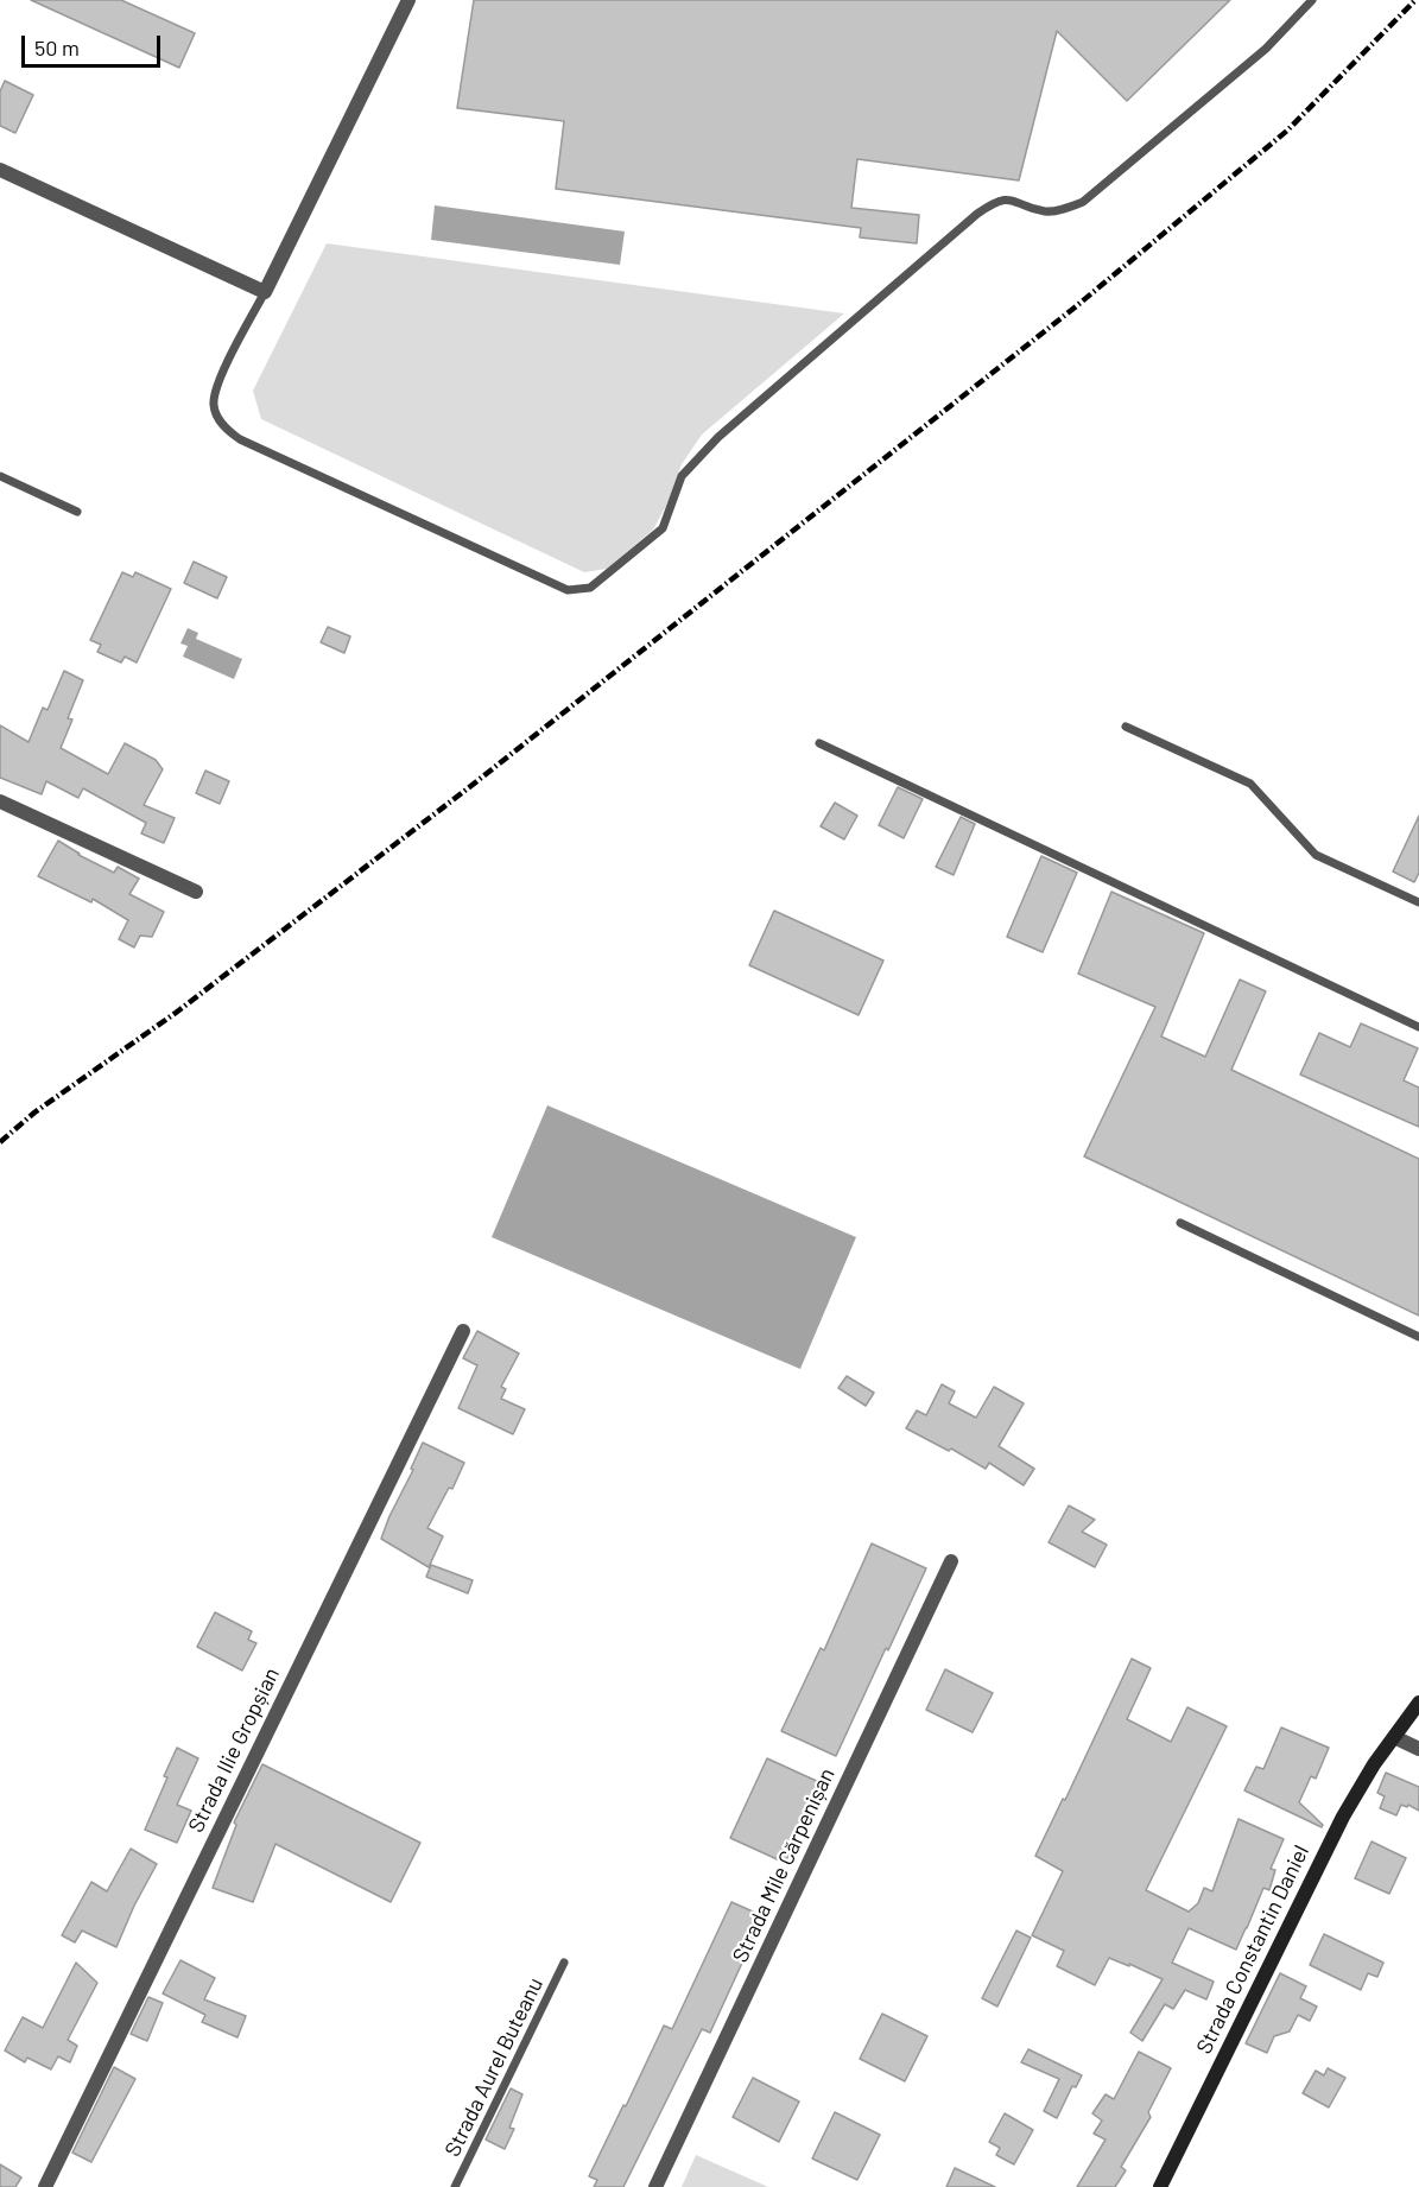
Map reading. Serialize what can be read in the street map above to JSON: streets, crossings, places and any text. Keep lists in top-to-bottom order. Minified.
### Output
{"streets":{"street":["Strada Ilie Gropșian","Strada Mile Cărpenișan","Strada Constantin Daniel"],"lane":["Strada Aurel Buteanu"]},"scale_bar":"50 m"}
